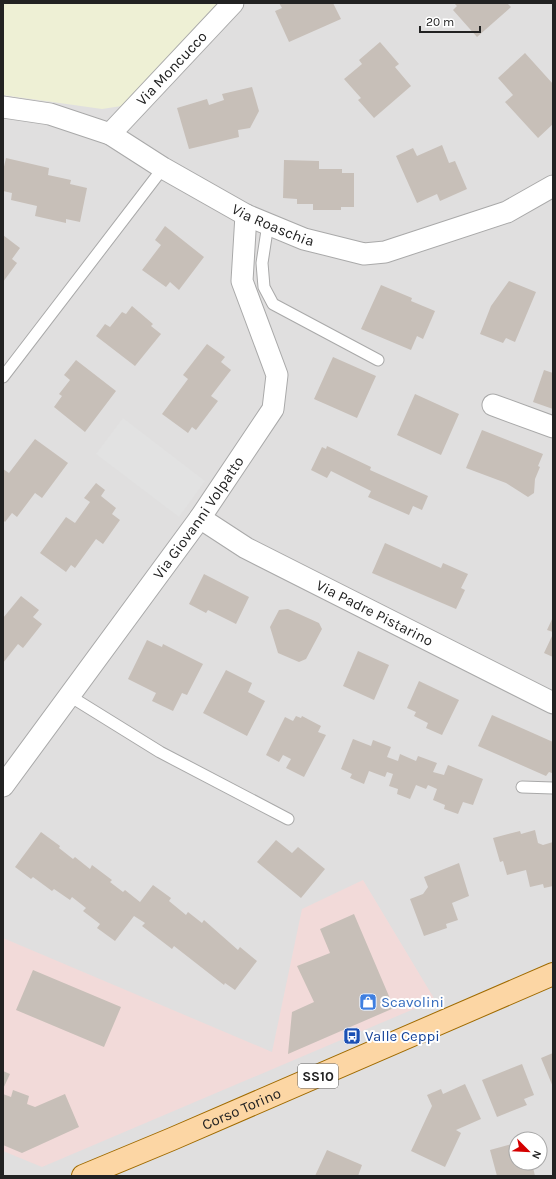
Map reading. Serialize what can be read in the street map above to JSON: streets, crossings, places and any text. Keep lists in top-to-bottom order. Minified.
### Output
{"streets":{"main road":["SS10","Corso Torino"],"street":["Via Moncucco","Via Roaschia","Via Giovanni Volpatto","Via Padre Pistarino"]},"crossings":[["Via Moncucco","Via Roaschia"],["Via Roaschia","Via Giovanni Volpatto"],["Via Giovanni Volpatto","Via Padre Pistarino"]],"places":{"shop":["Scavolini"],"bus stop":["Valle Ceppi"]},"scale_bar":"20 m","north":"bottom right"}
